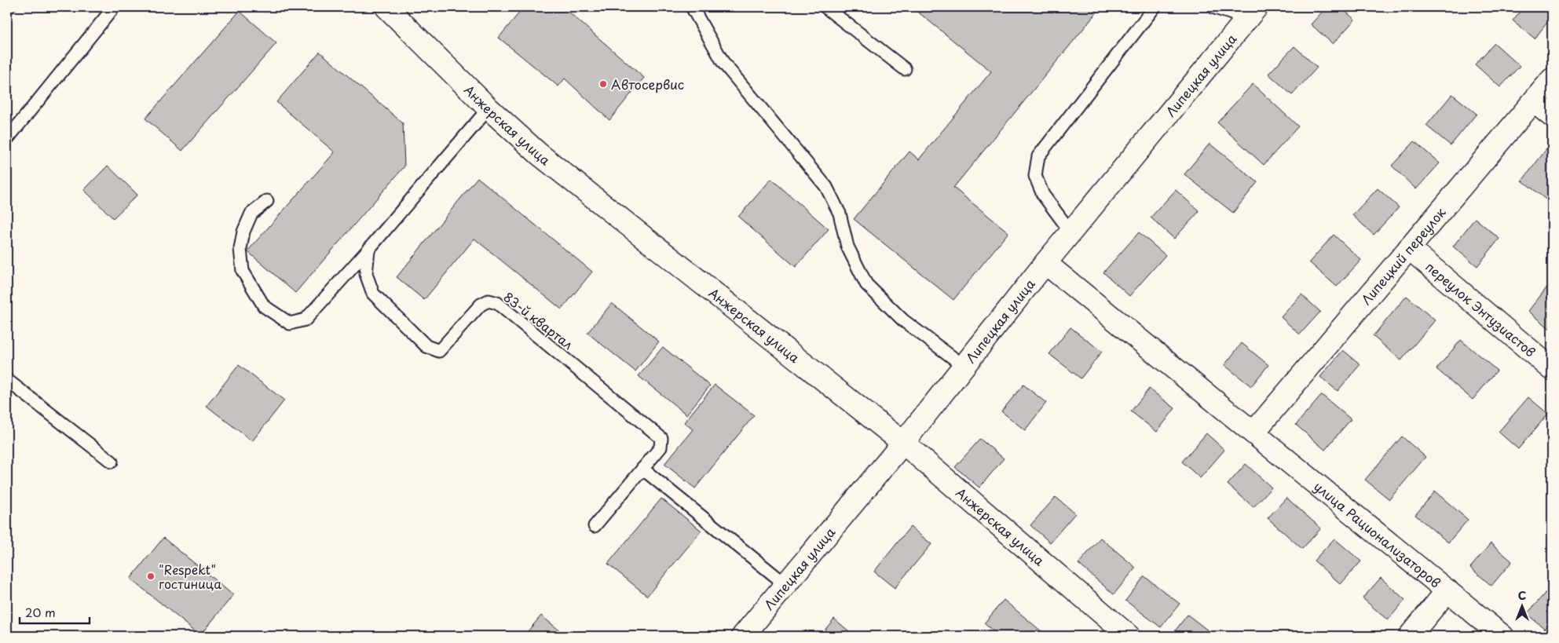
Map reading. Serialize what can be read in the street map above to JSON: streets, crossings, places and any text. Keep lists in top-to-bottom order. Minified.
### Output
{"streets":{"street":["Липецкая улица","Анжерская улица","Липецкий переулок","переулок Энтузиастов","улица Рационализаторов"],"lane":["83-й квартал"]},"crossings":[["Липецкая улица","Анжерская улица"],["Липецкая улица","улица Рационализаторов"],["Липецкий переулок","переулок Энтузиастов"],["Липецкий переулок","улица Рационализаторов"]],"places":["Автосервис","\"Respekt\" гостиница"],"scale_bar":"20 m","north":"top"}
